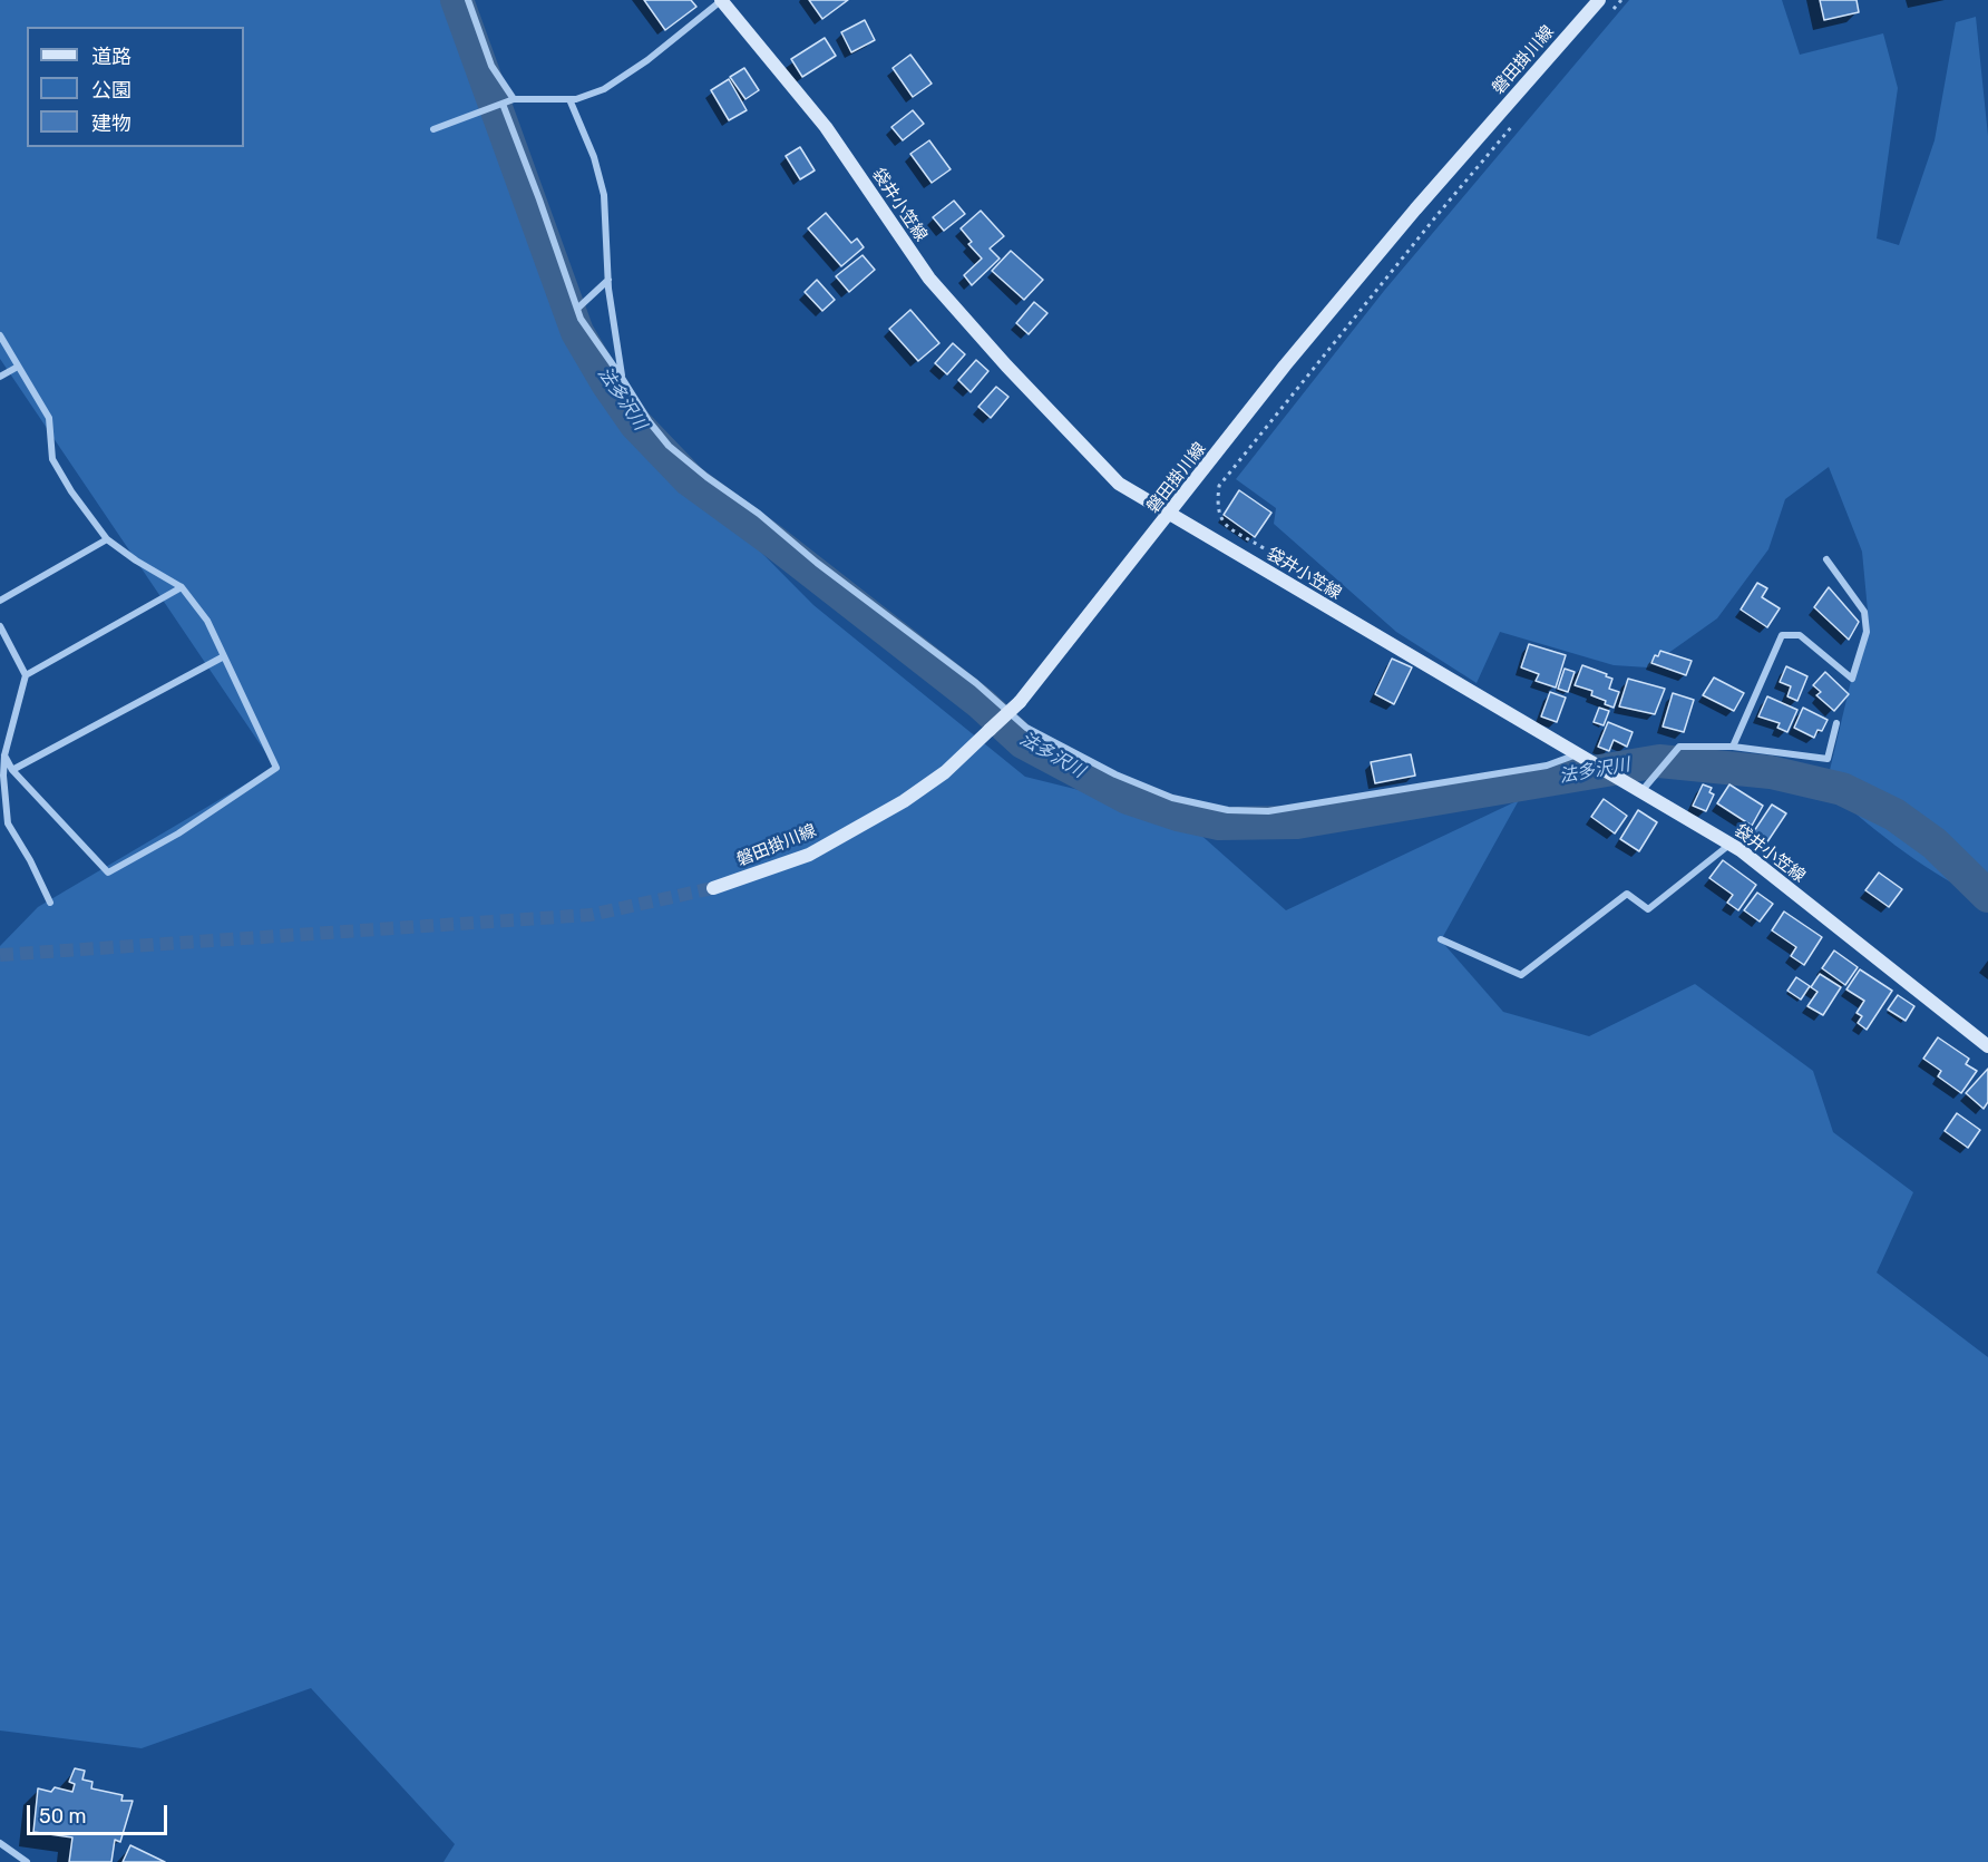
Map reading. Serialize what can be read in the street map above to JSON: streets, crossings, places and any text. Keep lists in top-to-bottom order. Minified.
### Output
{"streets":{"main road":["磐田掛川線","袋井小笠線"]},"crossings":[["磐田掛川線","袋井小笠線"]],"water":["法多沢川"],"legend":["道路","公園","建物"],"scale_bar":"50 m"}
